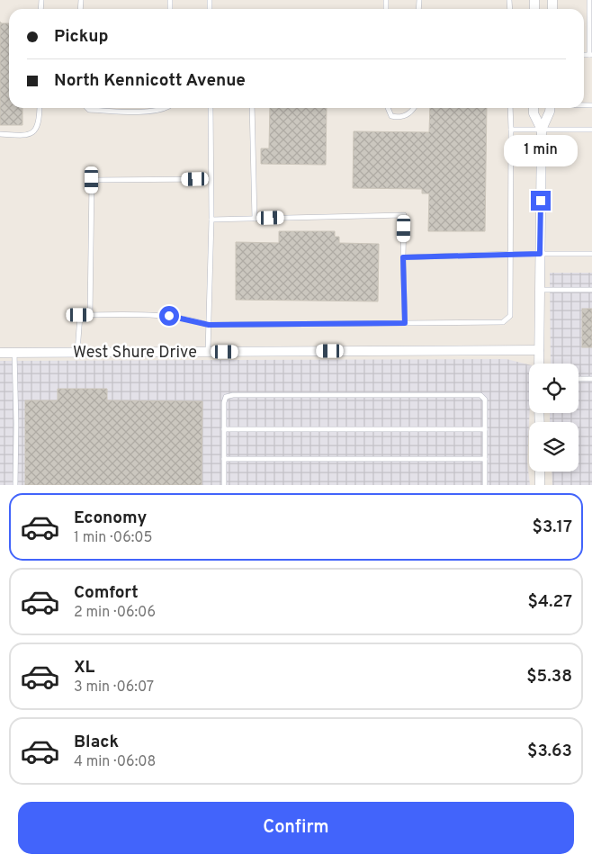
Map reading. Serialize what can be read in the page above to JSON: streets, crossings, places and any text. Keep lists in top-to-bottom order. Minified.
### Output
{"streets":{"street":["West Shure Drive"]},"page":{"banner":["Pickup","North Kennicott Avenue"],"bubble":"1 min","list":[{"name":"Economy","note":"1 min · 06:05","value":"$3.17"},{"name":"Comfort","note":"2 min · 06:06","value":"$4.27"},{"name":"XL","note":"3 min · 06:07","value":"$5.38"},{"name":"Black","note":"4 min · 06:08","value":"$3.63"}],"buttons":"Confirm"}}
